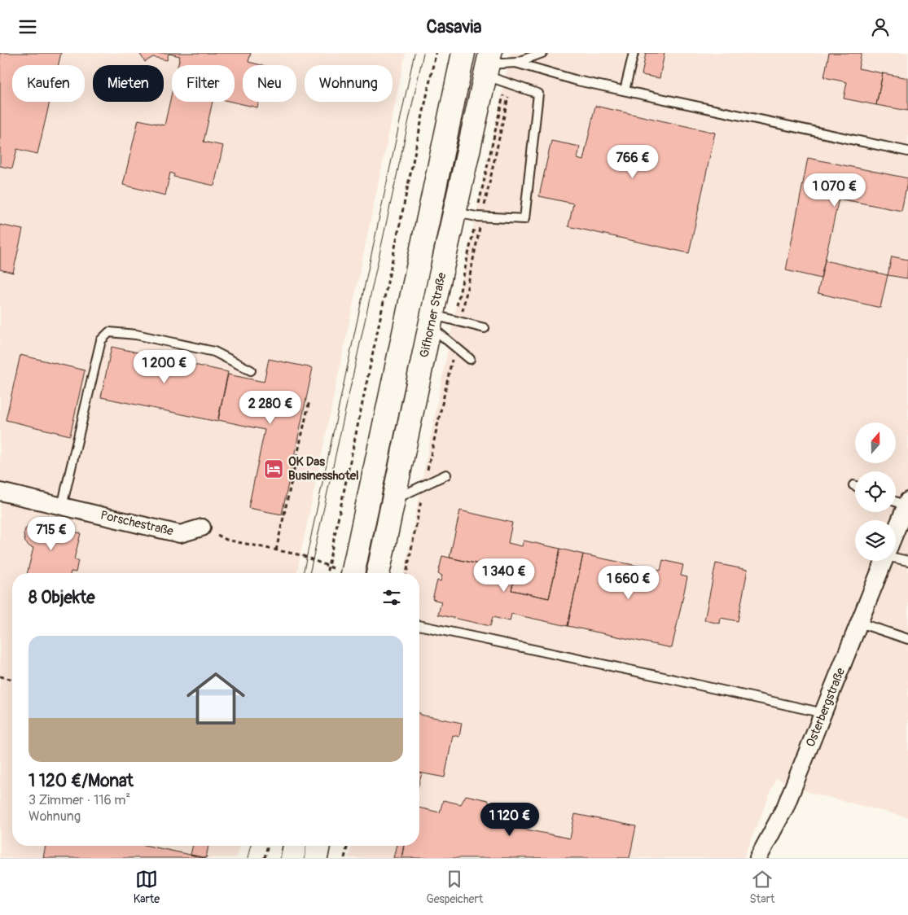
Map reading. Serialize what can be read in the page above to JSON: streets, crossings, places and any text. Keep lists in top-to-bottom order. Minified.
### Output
{"streets":{"main road":["Gifhorner Straße"],"street":["Porschestraße","Osterbergstraße"]},"places":{"hotel":["OK Das Businesshotel"]},"north":"top","page":{"header":"Casavia","chip":["Kaufen","Mieten","Filter","Neu","Wohnung"],"price":["766 €","1 070 €","1 200 €","2 280 €","715 €","1 340 €","1 660 €","1 120 €"],"heading":"8 Objekte","list":[{"name":"1 120 €/Monat","note":"3 Zimmer · 116 m² · Wohnung"}],"tabs":["Karte","Gespeichert","Start"]}}
